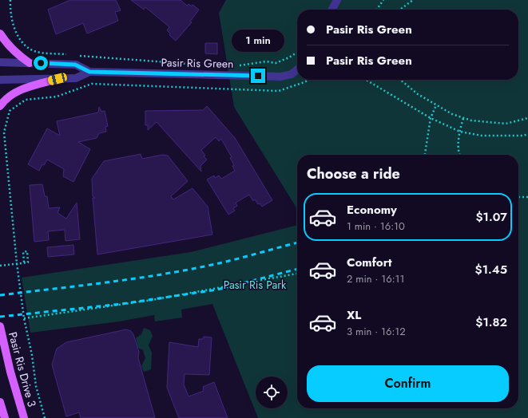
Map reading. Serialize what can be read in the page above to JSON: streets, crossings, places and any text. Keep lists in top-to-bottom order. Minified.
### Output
{"streets":{"main road":["Pasir Ris Drive 3"],"street":["Pasir Ris Green"]},"parks":["Pasir Ris Park"],"page":{"banner":["Pasir Ris Green","Pasir Ris Green"],"bubble":"1 min","heading":"Choose a ride","list":[{"name":"Economy","note":"1 min · 16:10","value":"$1.07"},{"name":"Comfort","note":"2 min · 16:11","value":"$1.45"},{"name":"XL","note":"3 min · 16:12","value":"$1.82"}],"buttons":"Confirm"}}
